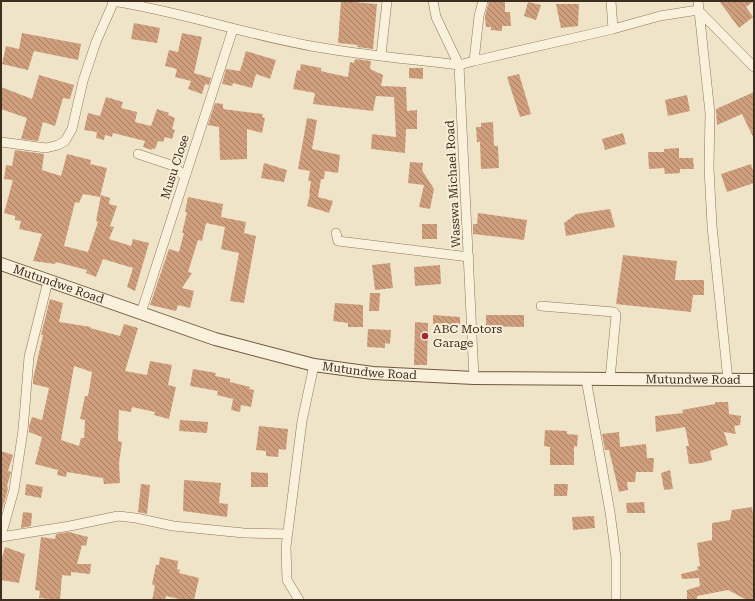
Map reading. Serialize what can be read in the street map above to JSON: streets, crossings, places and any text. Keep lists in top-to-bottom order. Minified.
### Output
{"streets":{"main road":["Mutundwe Road"],"street":["Musu Close","Wasswa Michael Road"]},"crossings":[["Musu Close","Mutundwe Road"],["Wasswa Michael Road","Mutundwe Road"]],"places":["ABC Motors Garage"]}
